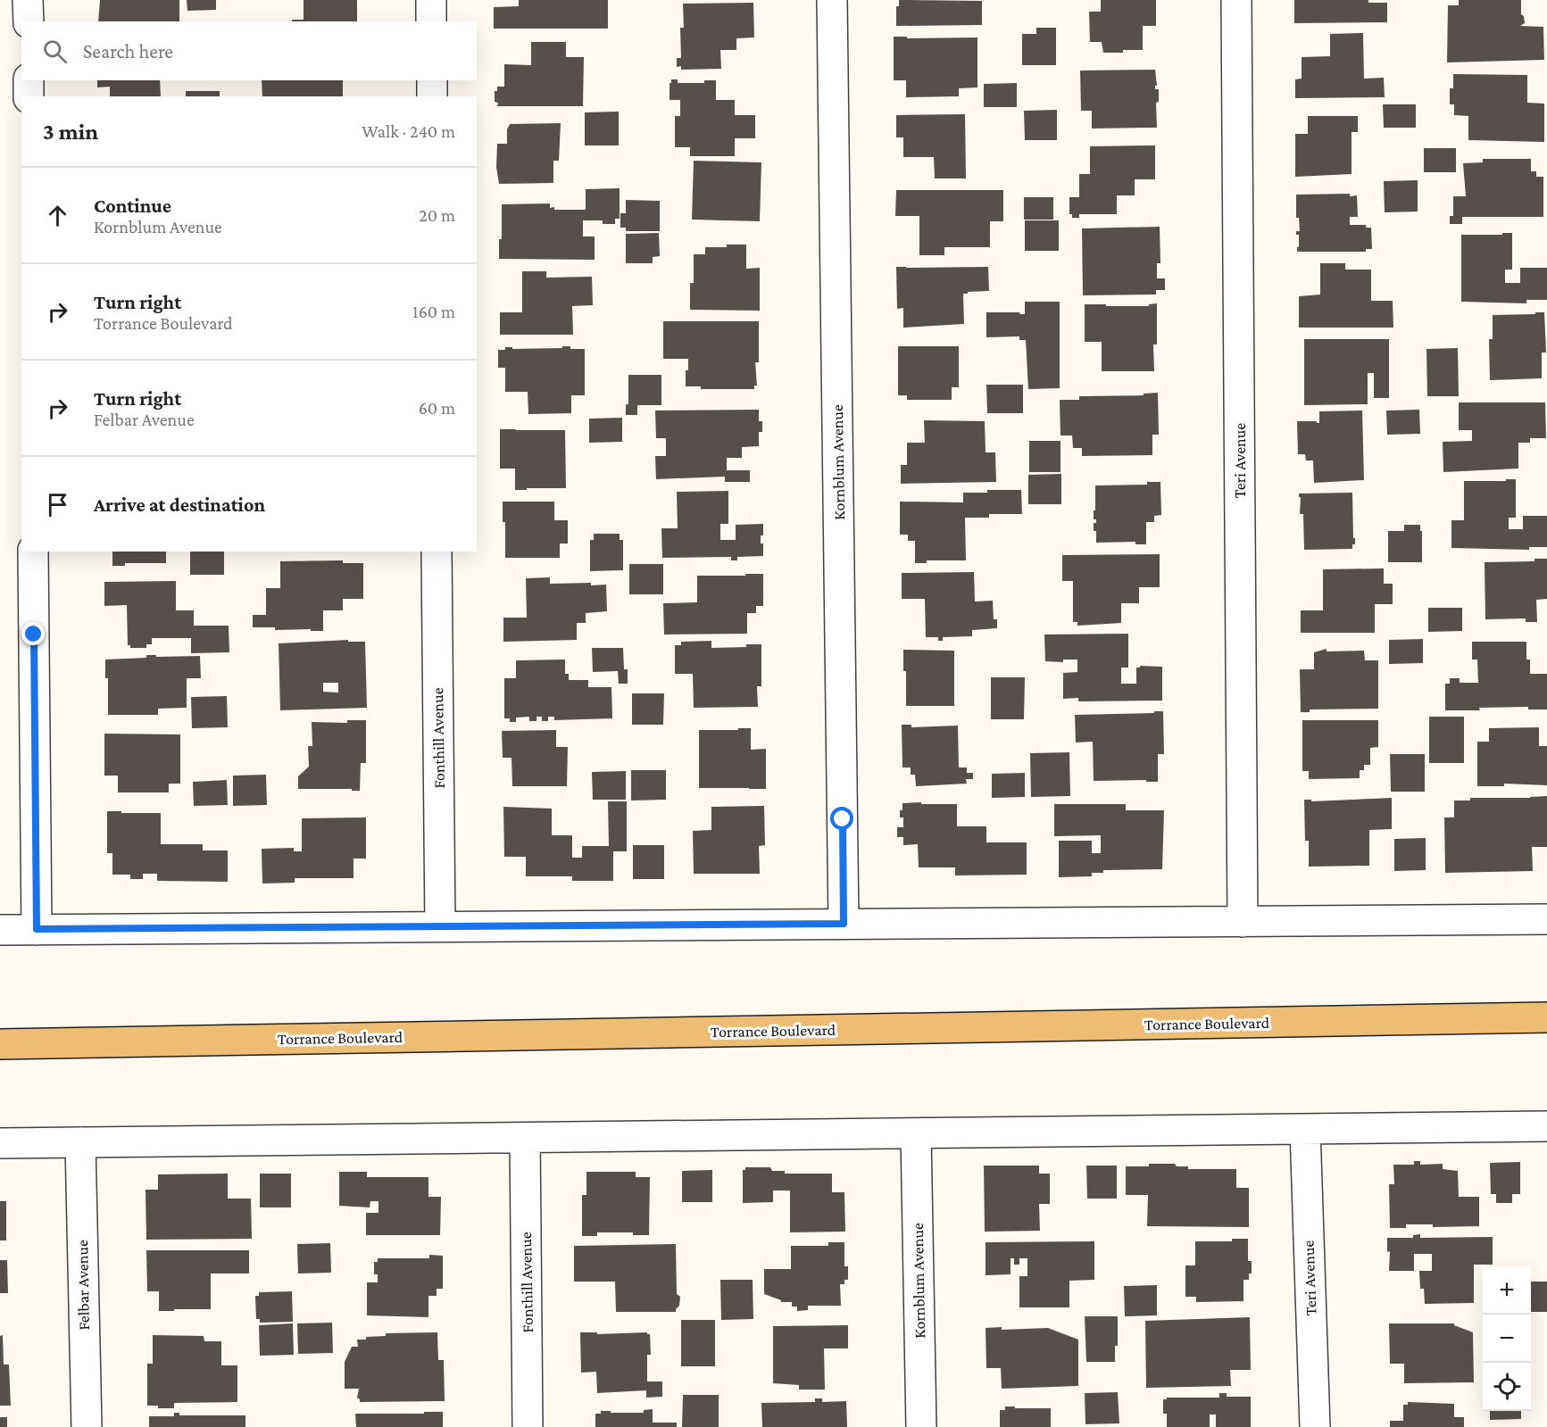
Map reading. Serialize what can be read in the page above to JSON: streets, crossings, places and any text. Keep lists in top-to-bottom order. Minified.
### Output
{"streets":{"main road":["Torrance Boulevard"],"street":["Teri Avenue","Kornblum Avenue","Fonthill Avenue","Felbar Avenue"]},"page":{"search":"Search here","heading":["3 min","Walk · 240 m"],"list":[["Continue","Kornblum Avenue","20 m"],["Turn right","Torrance Boulevard","160 m"],["Turn right","Felbar Avenue","60 m"],"Arrive at destination"],"map_buttons":["+","−"]}}
